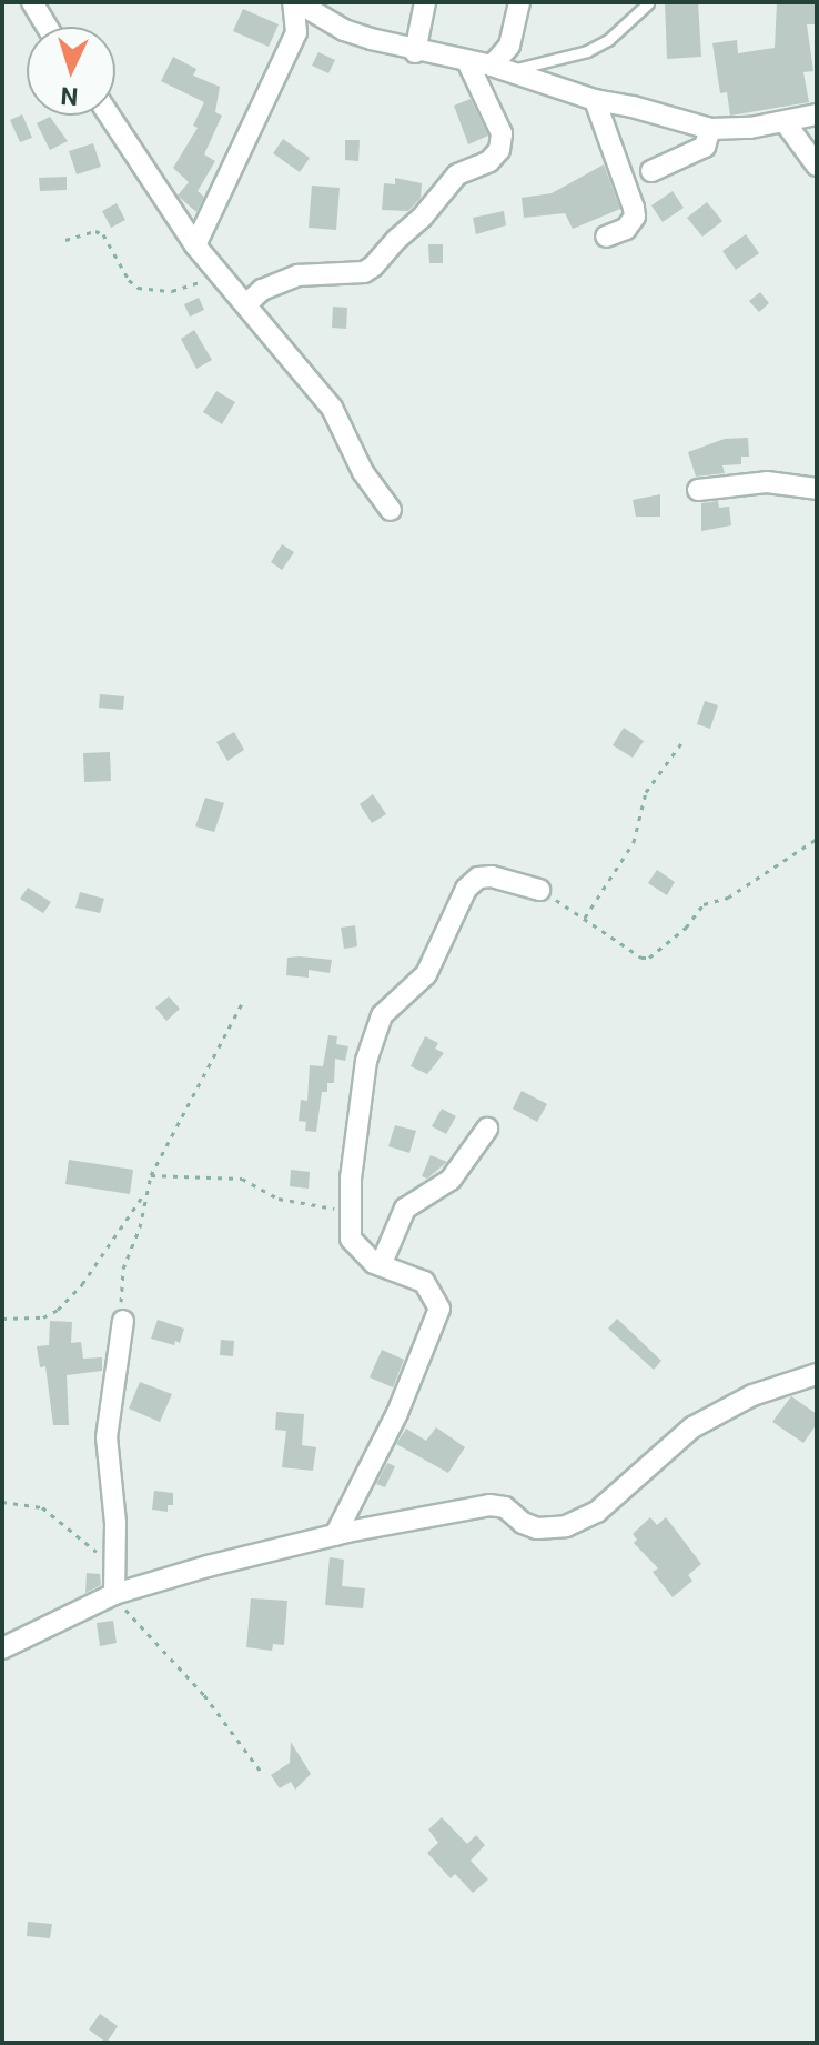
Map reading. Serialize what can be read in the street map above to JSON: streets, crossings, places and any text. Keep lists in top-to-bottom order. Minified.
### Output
{"north":"bottom"}
